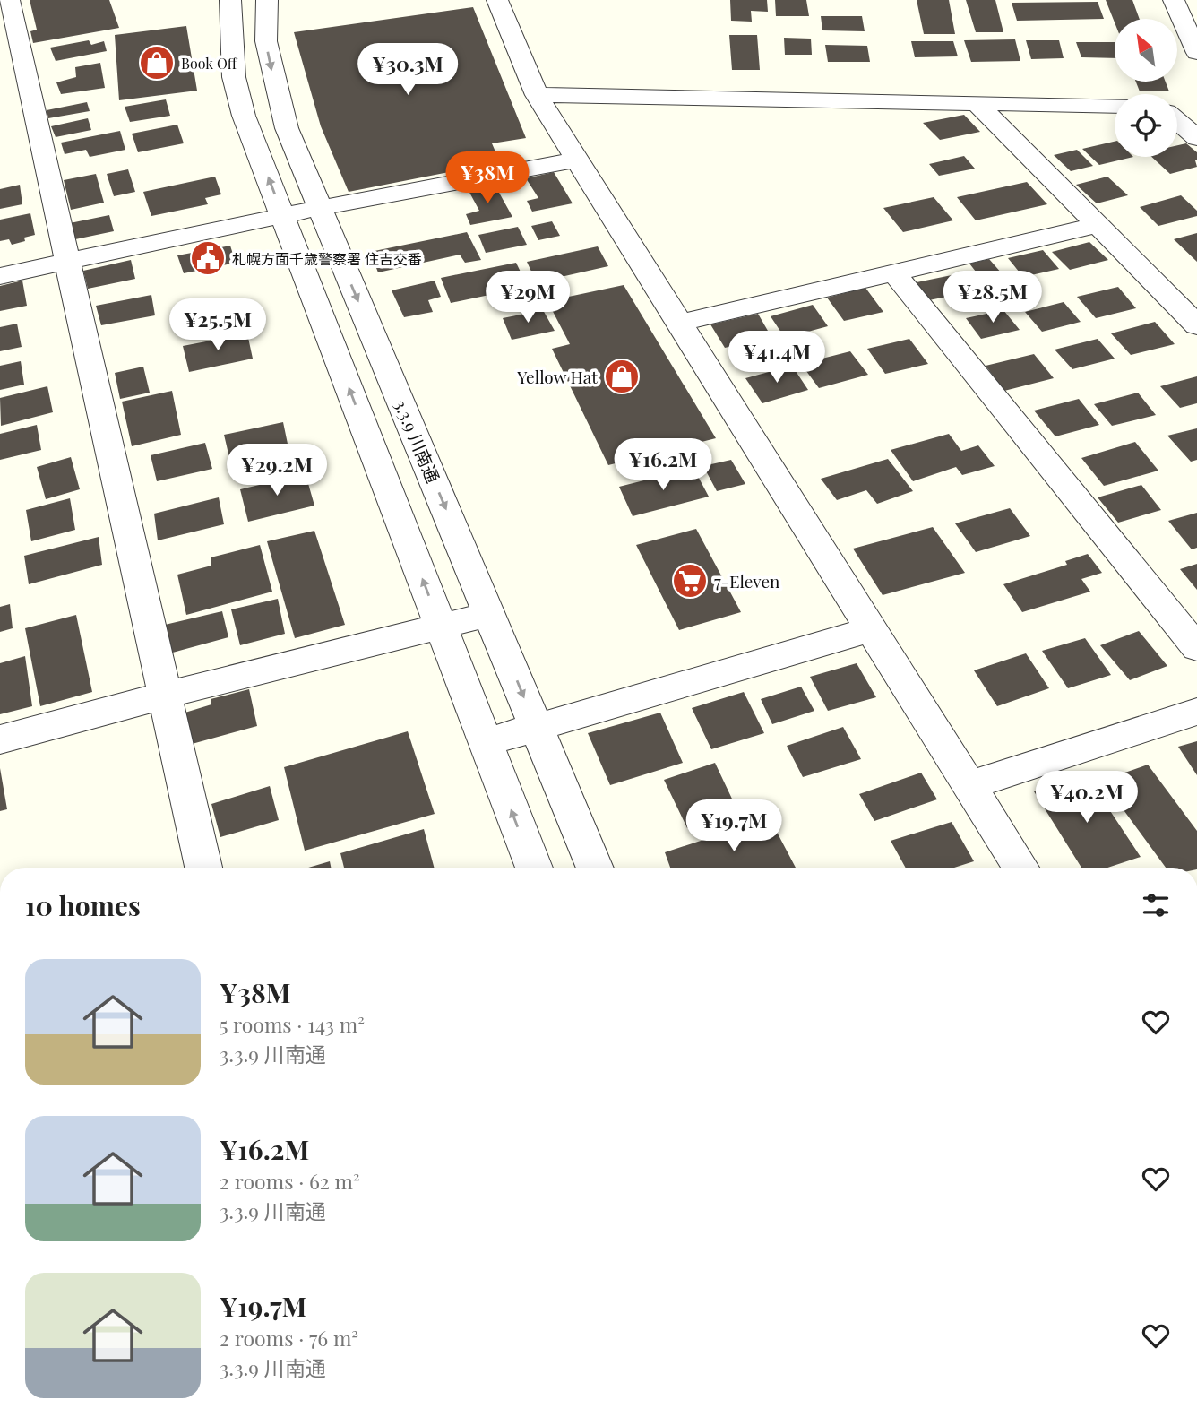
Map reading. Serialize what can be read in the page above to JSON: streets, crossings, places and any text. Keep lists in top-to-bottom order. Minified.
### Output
{"streets":{"street":["3.3.9 川南通"]},"places":{"shop":["Book Off","Yellow Hat"],"public building":["札幌方面千歳警察署 住吉交番"],"supermarket":["7-Eleven"]},"north":"top left","page":{"price":["¥30.3M","¥38M","¥29M","¥28.5M","¥25.5M","¥41.4M","¥16.2M","¥29.2M","¥40.2M","¥19.7M"],"heading":"10 homes","list":[{"name":"¥38M","note":"5 rooms · 143 m² · 3.3.9 川南通"},{"name":"¥16.2M","note":"2 rooms · 62 m² · 3.3.9 川南通"},{"name":"¥19.7M","note":"2 rooms · 76 m² · 3.3.9 川南通"}]}}
